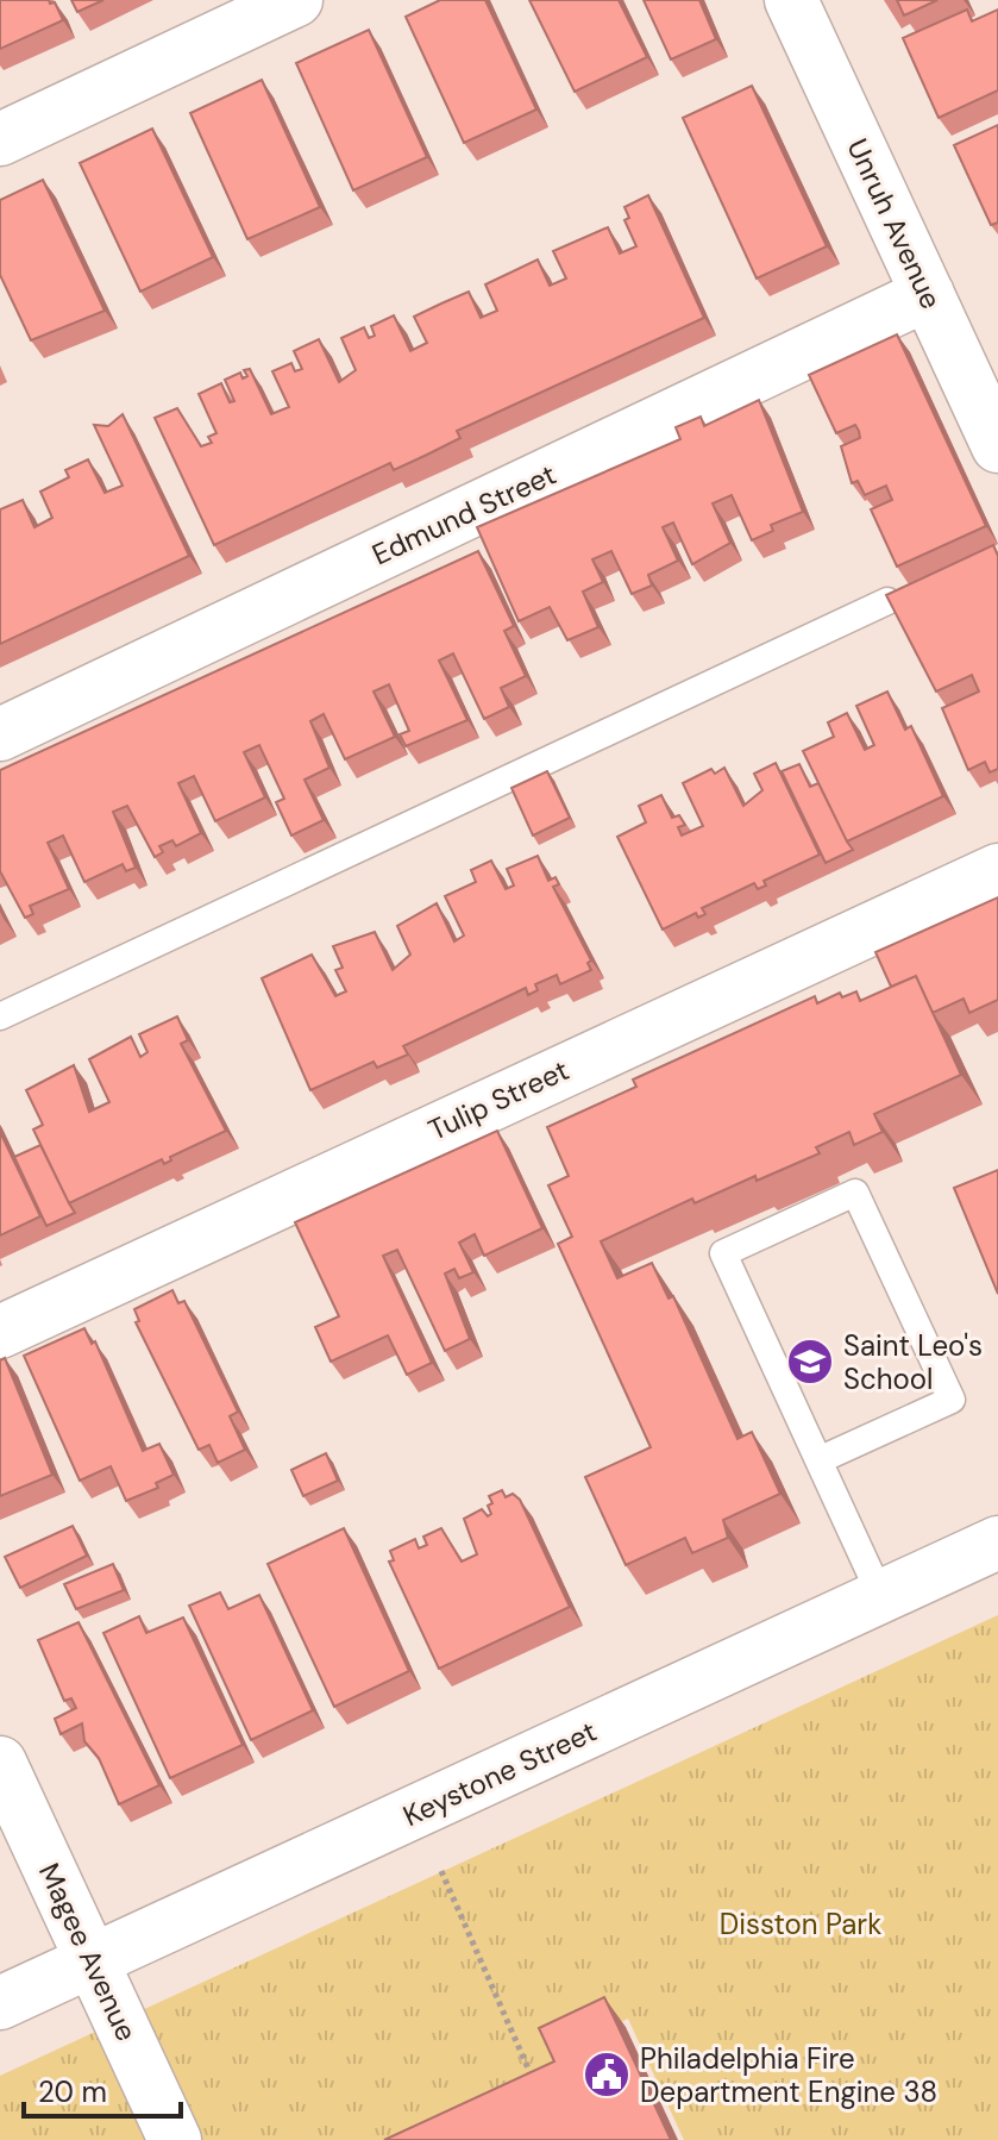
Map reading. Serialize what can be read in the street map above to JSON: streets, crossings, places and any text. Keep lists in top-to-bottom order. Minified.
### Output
{"streets":{"street":["Unruh Avenue","Edmund Street","Tulip Street","Keystone Street","Magee Avenue"]},"crossings":[["Unruh Avenue","Edmund Street"],["Keystone Street","Magee Avenue"]],"parks":["Disston Park"],"places":{"school or university":["Saint Leo's School"],"public building":["Philadelphia Fire Department Engine 38"]},"scale_bar":"20 m"}
